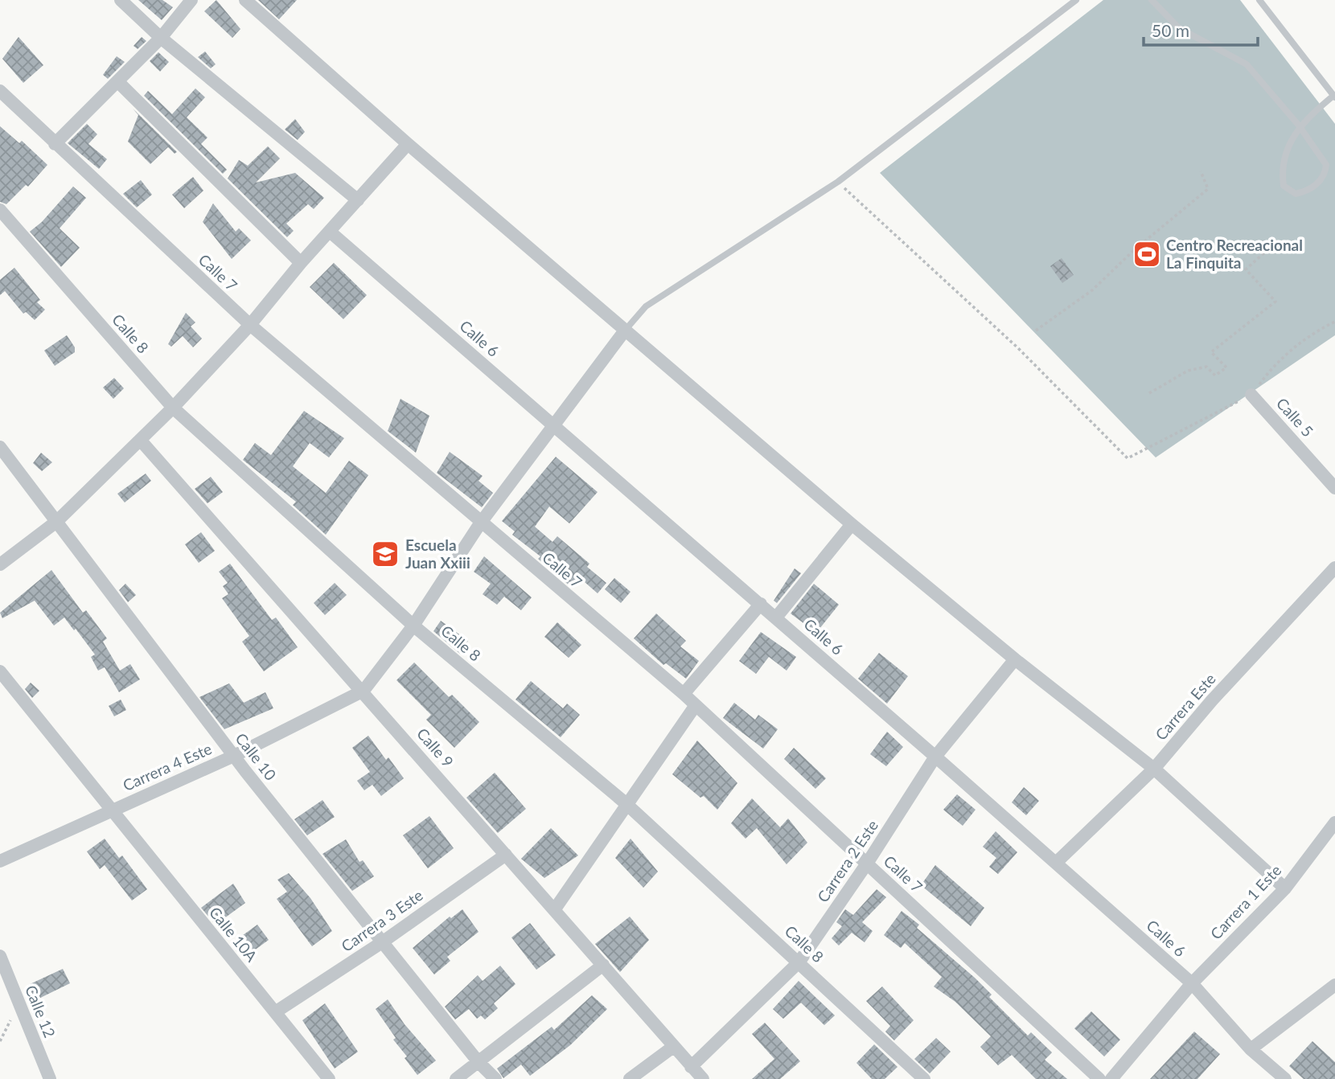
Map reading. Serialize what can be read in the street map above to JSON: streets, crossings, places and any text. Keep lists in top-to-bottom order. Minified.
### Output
{"streets":{"street":["Calle 7","Calle 8","Calle 6","Calle 5","Carrera Este","Calle 9","Calle 10","Carrera 4 Este","Carrera 2 Este","Carrera 1 Este","Carrera 3 Este","Calle 10A","Calle 12"]},"crossings":[["Calle 7","Carrera 4 Este"],["Calle 7","Carrera 2 Este"],["Calle 8","Carrera 4 Este"],["Calle 8","Carrera 2 Este"],["Calle 6","Carrera Este"],["Calle 6","Carrera 4 Este"],["Calle 6","Carrera 2 Este"],["Calle 6","Carrera 1 Este"],["Calle 9","Carrera 4 Este"],["Calle 9","Carrera 2 Este"],["Calle 9","Carrera 3 Este"],["Calle 10","Carrera 4 Este"],["Calle 10","Carrera 3 Este"],["Carrera 4 Este","Calle 10A"],["Carrera 3 Este","Calle 10A"]],"places":{"sports":["Centro Recreacional La Finquita"],"school or university":["Escuela Juan Xxiii"]},"scale_bar":"50 m"}
